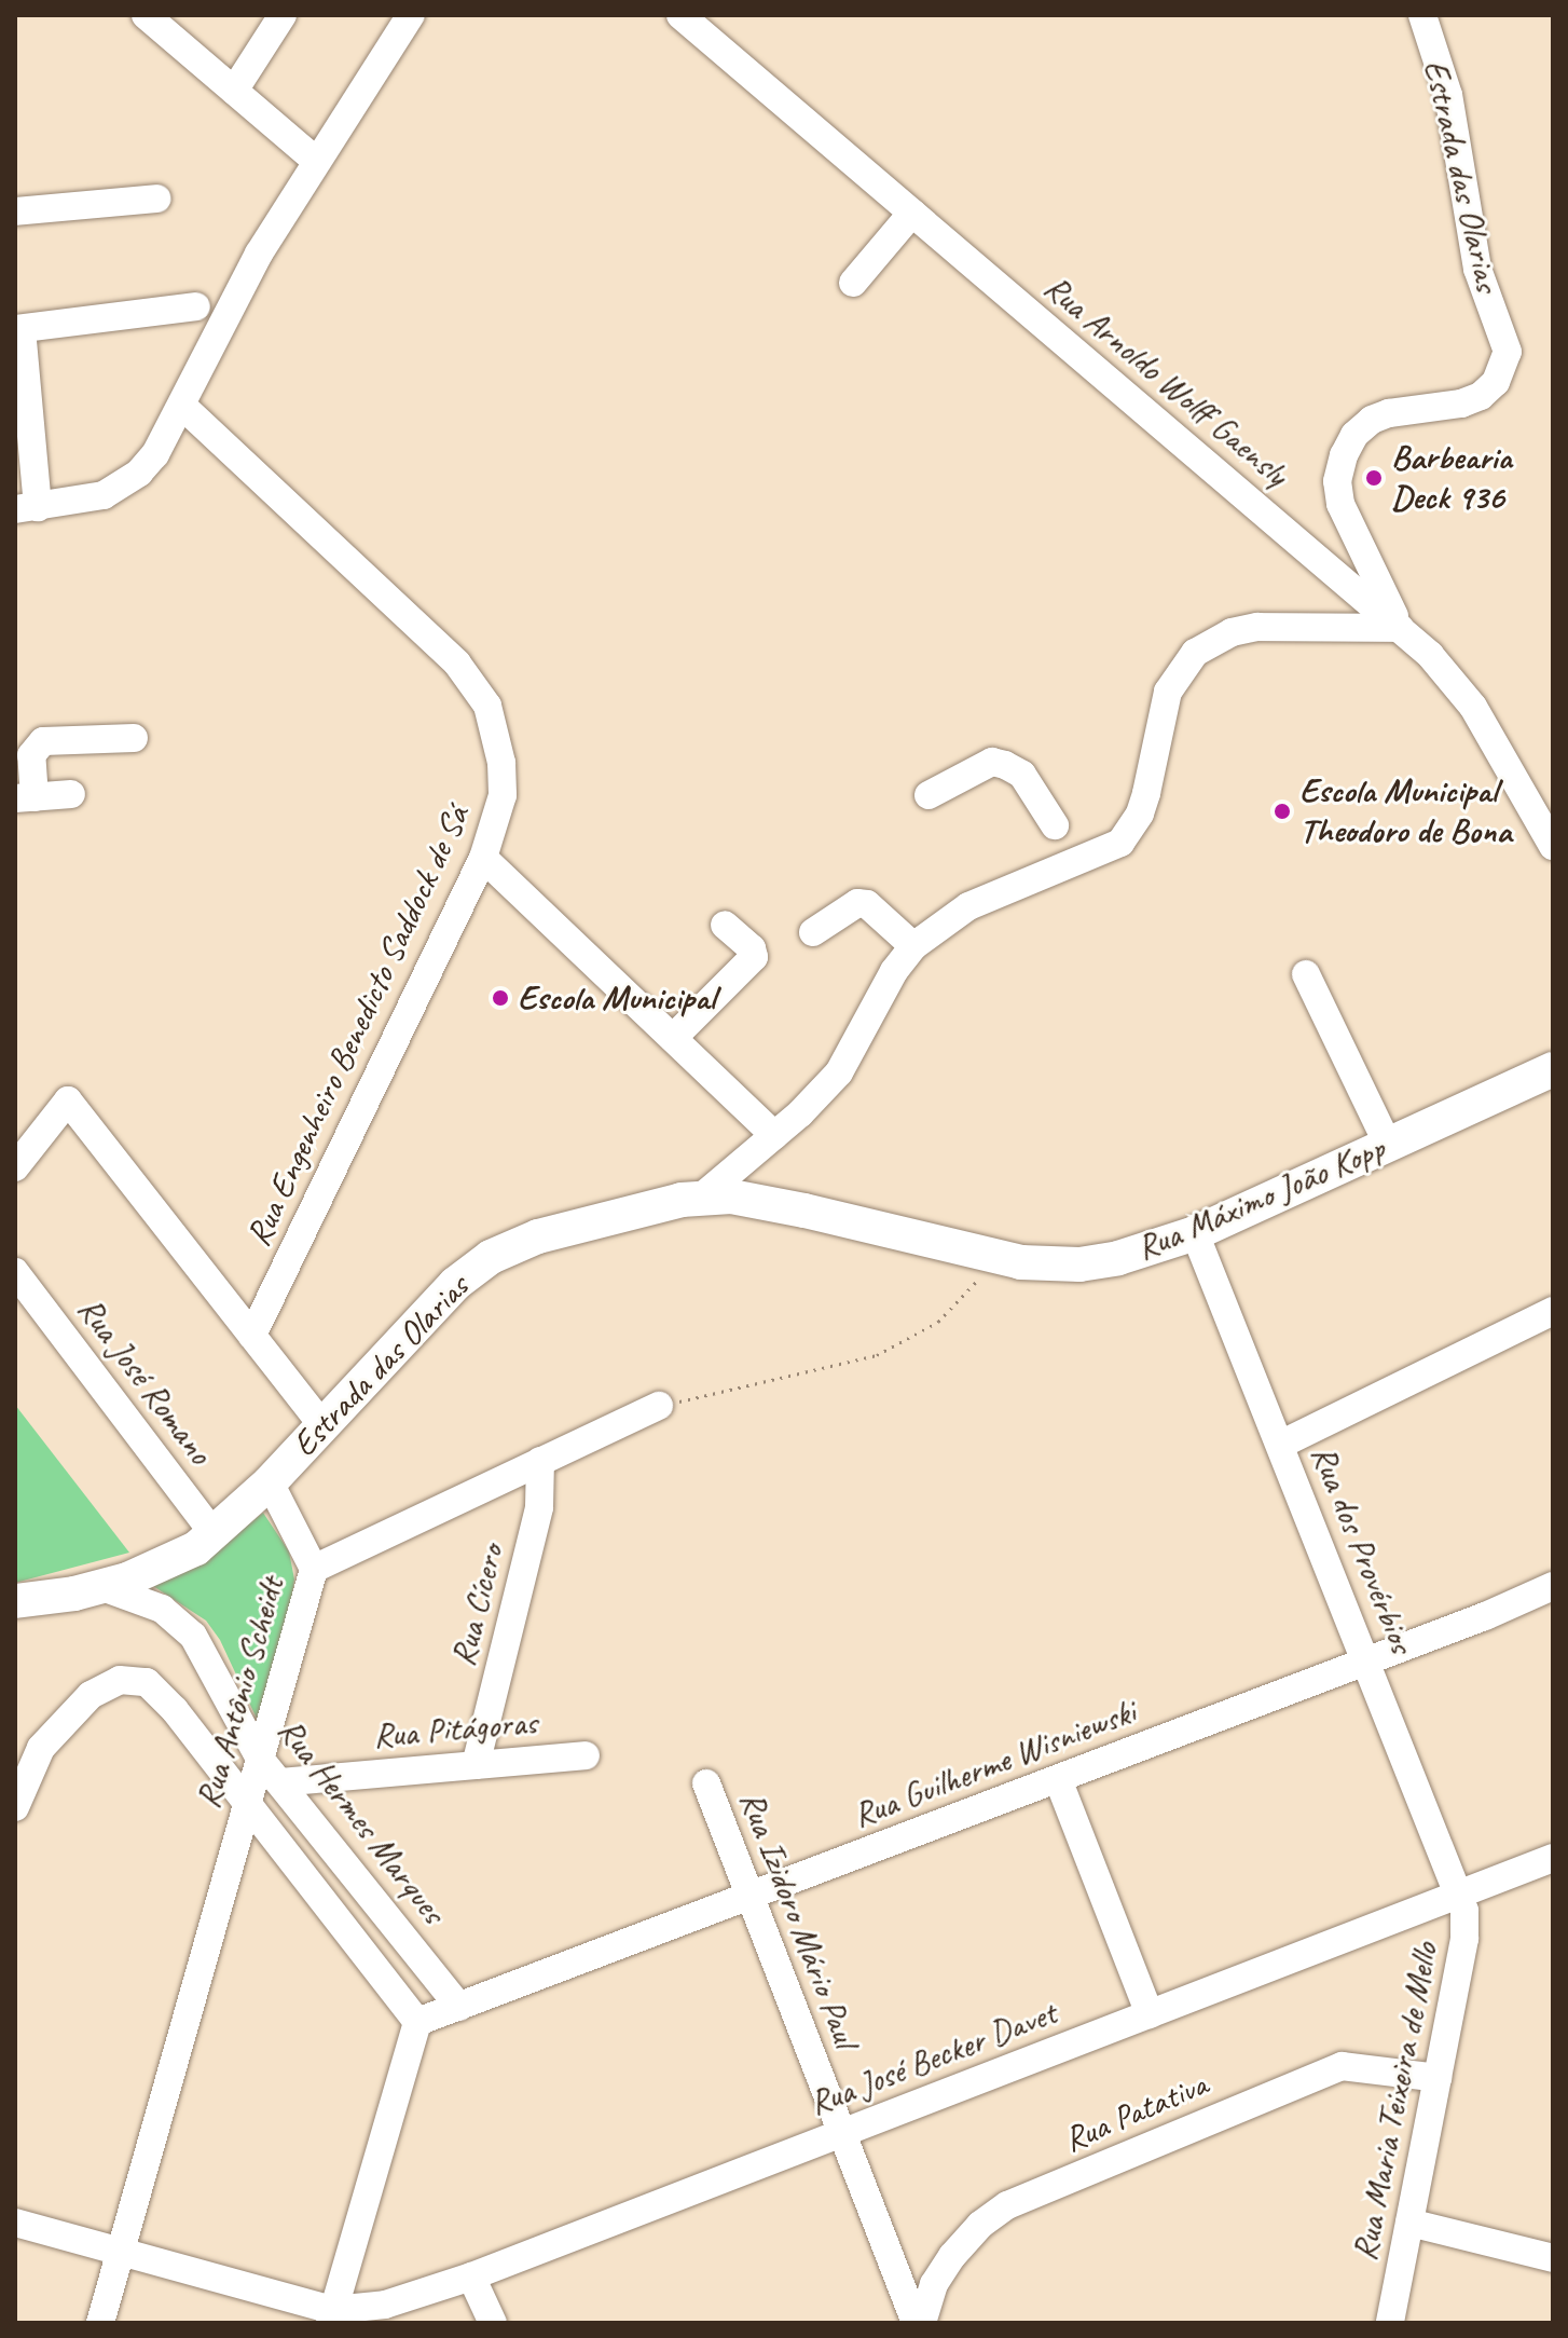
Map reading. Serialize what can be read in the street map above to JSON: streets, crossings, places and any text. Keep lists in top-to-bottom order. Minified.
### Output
{"streets":{"main road":["Estrada das Olarias","Rua Máximo João Kopp"],"street":["Rua Arnoldo Wolff Gaensly","Rua Engenheiro Benedicto Saddock de Sá","Rua José Romano","Rua dos Provérbios","Rua Cícero","Rua Antônio Scheidt","Rua Pitágoras","Rua Guilherme Wisniewski","Rua Hermes Marques","Rua Izidoro Mário Paul","Rua José Becker Davet","Rua Maria Teixeira de Mello","Rua Patativa"]},"crossings":[["Estrada das Olarias","Rua Arnoldo Wolff Gaensly"],["Estrada das Olarias","Rua Máximo João Kopp"],["Estrada das Olarias","Rua José Romano"],["Estrada das Olarias","Rua Hermes Marques"],["Rua Máximo João Kopp","Rua dos Provérbios"],["Rua dos Provérbios","Rua Guilherme Wisniewski"],["Rua dos Provérbios","Rua José Becker Davet"],["Rua dos Provérbios","Rua Maria Teixeira de Mello"],["Rua Cícero","Rua Antônio Scheidt"],["Rua Cícero","Rua Pitágoras"],["Rua Antônio Scheidt","Rua Hermes Marques"],["Rua Pitágoras","Rua Hermes Marques"],["Rua Guilherme Wisniewski","Rua Hermes Marques"],["Rua Guilherme Wisniewski","Rua Izidoro Mário Paul"],["Rua Izidoro Mário Paul","Rua José Becker Davet"],["Rua Izidoro Mário Paul","Rua Patativa"],["Rua José Becker Davet","Rua Maria Teixeira de Mello"],["Rua Maria Teixeira de Mello","Rua Patativa"]],"places":["Barbearia Deck 936","Escola Municipal Theodoro de Bona","Escola Municipal"]}
